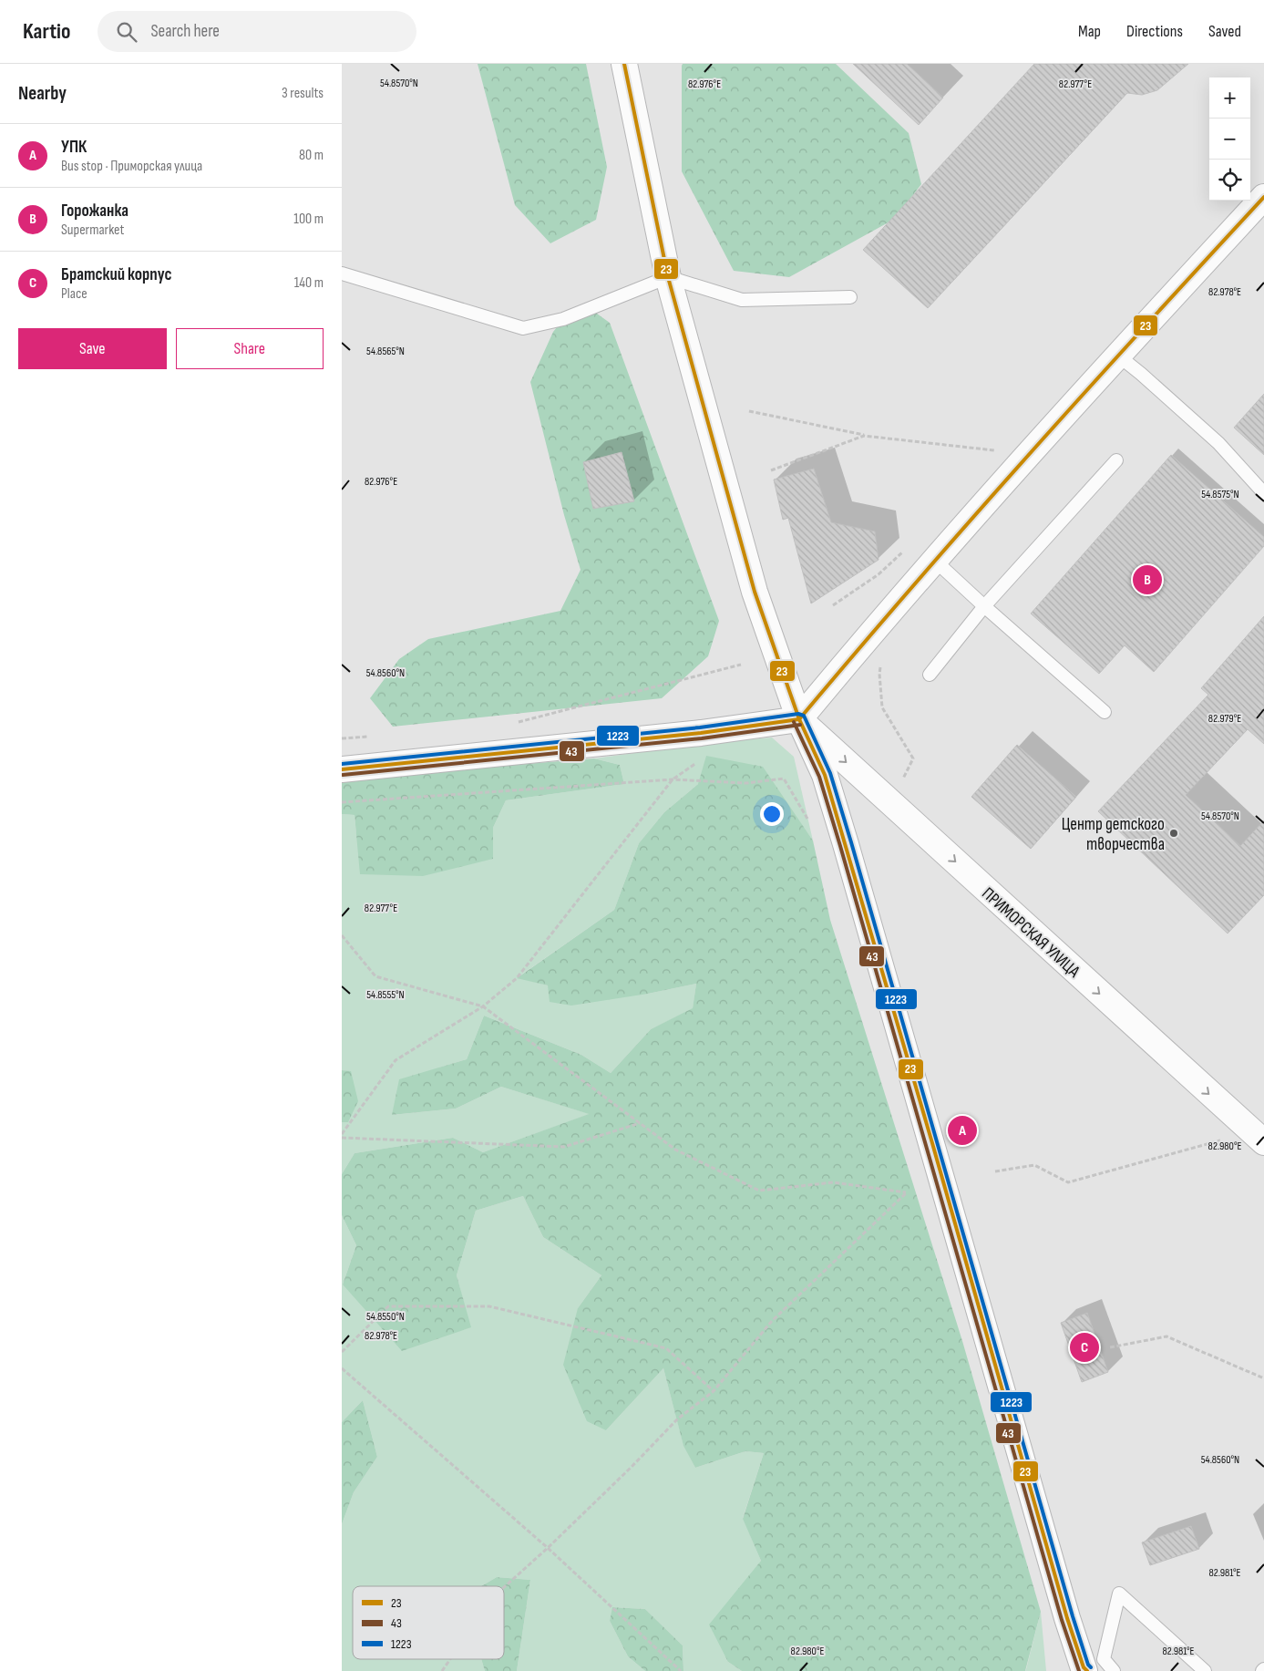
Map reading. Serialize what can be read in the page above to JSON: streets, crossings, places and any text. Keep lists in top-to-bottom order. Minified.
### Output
{"streets":{"main road":["ПРИМОРСКАЯ УЛИЦА"]},"one_way":["ПРИМОРСКАЯ УЛИЦА"],"places":["Центр детского творчества"],"lines":["transit line 23","transit line 1223","transit line 43"],"legend":["23","43","1223"],"page":{"header":"Kartio","search":"Search here","nav":["Map","Directions","Saved"],"heading":["Nearby","3 results"],"map_buttons":["+","−"],"list":[{"mark":"A","name":"УПК","note":"Bus stop · Приморская улица","value":"80 m"},{"mark":"B","name":"Горожанка","note":"Supermarket","value":"100 m"},{"mark":"C","name":"Братский корпус","note":"Place","value":"140 m"}],"buttons":["Save","Share"],"pins":["B","A","C"]},"coordinates":["54.8570°N","82.976°E","82.977°E","82.978°E","54.8565°N","54.8575°N","54.8560°N","82.979°E","54.8555°N","82.980°E","54.8550°N","82.981°E"]}
